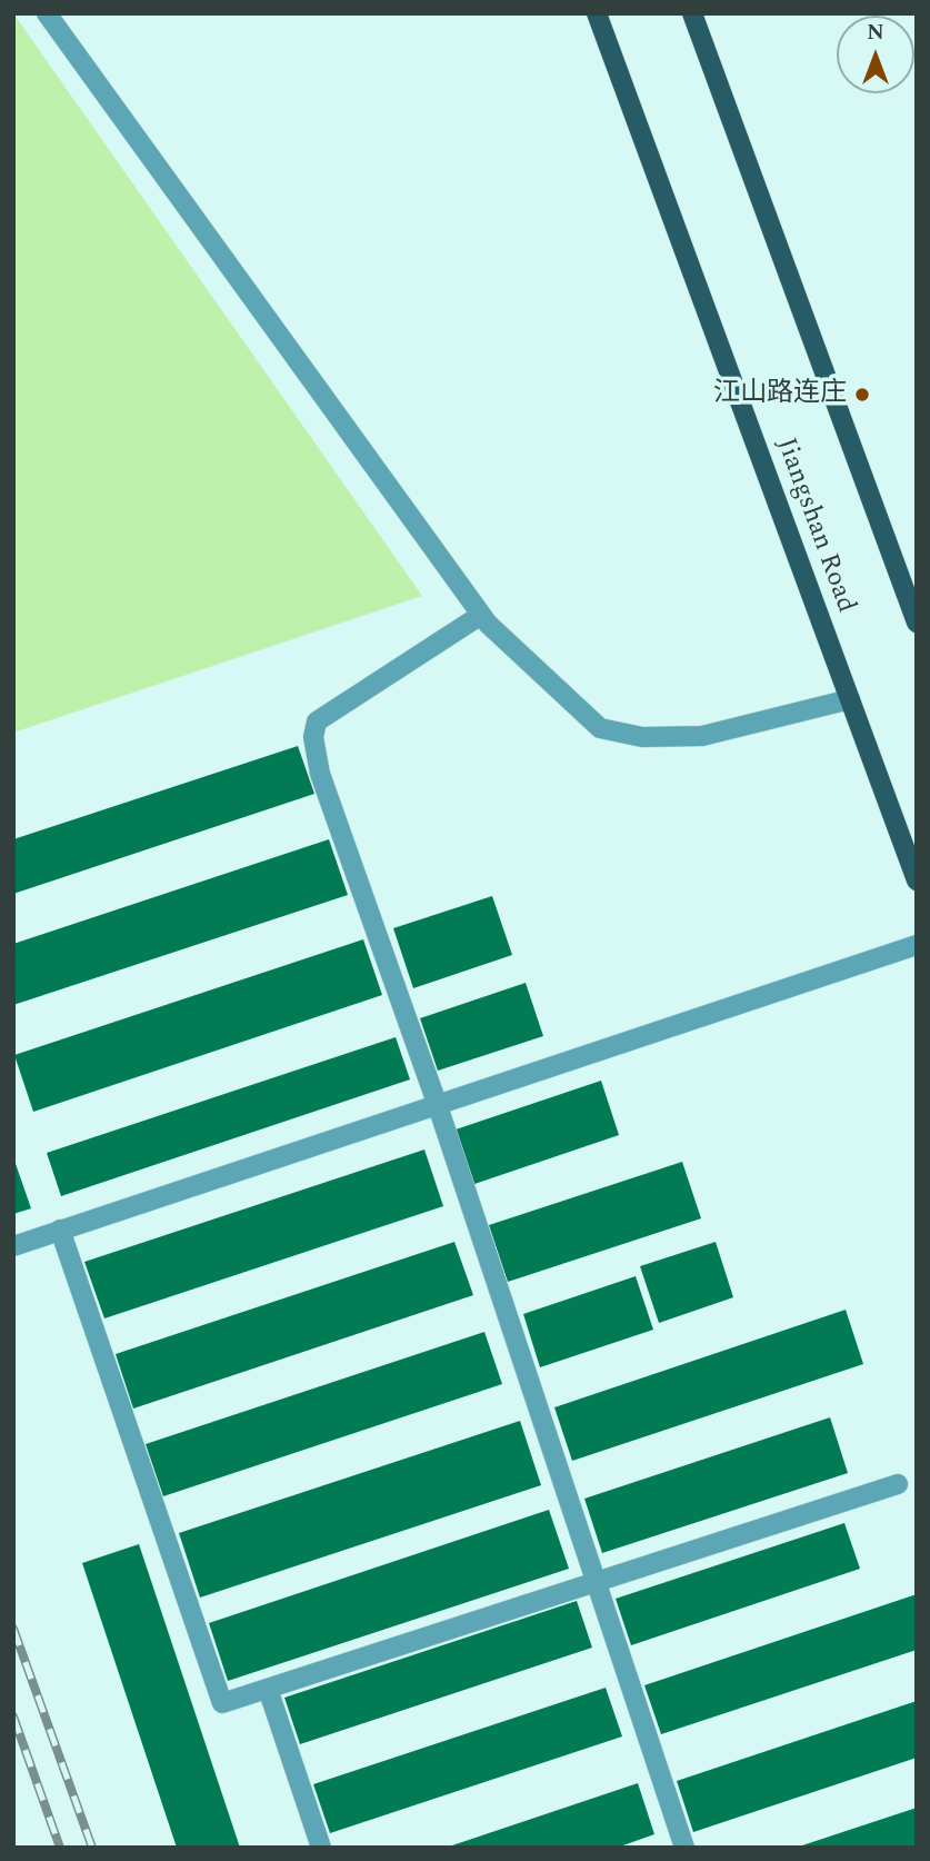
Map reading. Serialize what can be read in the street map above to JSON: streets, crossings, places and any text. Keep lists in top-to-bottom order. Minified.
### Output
{"streets":{"main road":["Jiangshan Road"]},"places":["江山路连庄"],"north":"top"}
